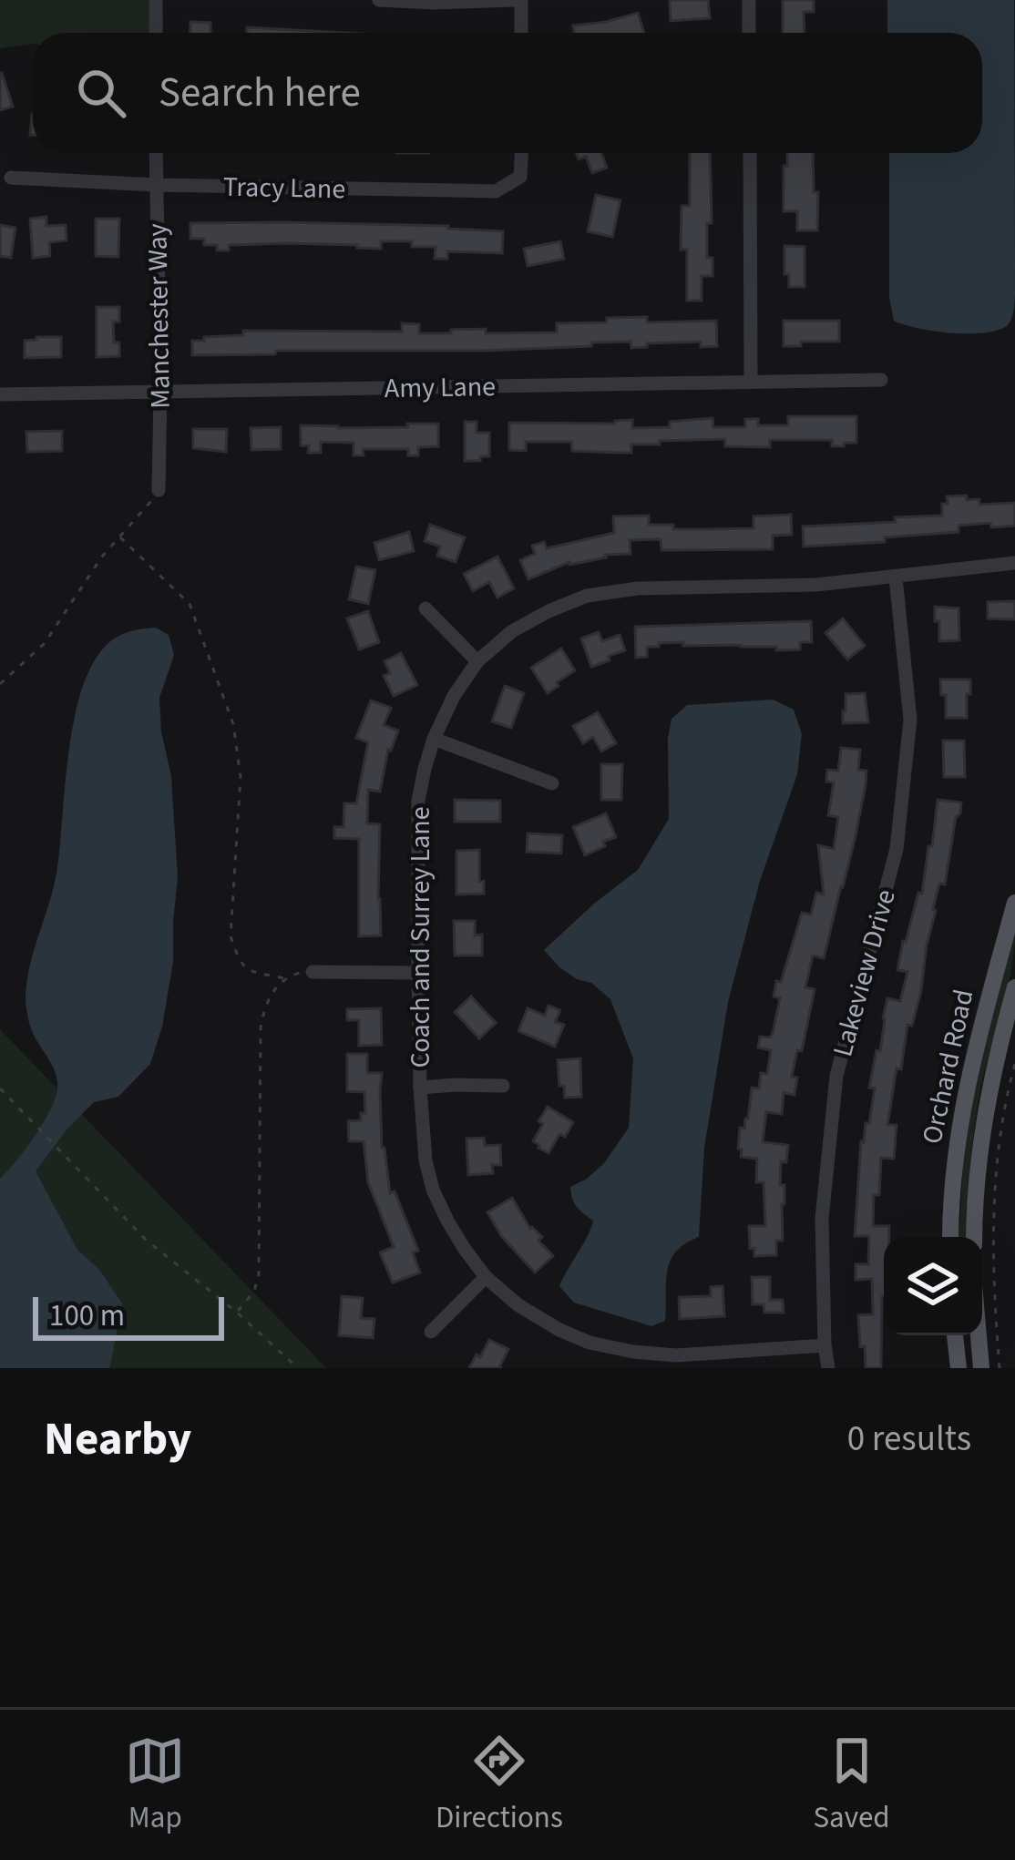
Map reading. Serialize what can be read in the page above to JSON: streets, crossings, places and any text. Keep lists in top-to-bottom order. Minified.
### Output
{"streets":{"main road":["Orchard Road"],"street":["Tracy Lane","Manchester Way","Amy Lane","Coach and Surrey Lane","Lakeview Drive"]},"crossings":[["Tracy Lane","Manchester Way"],["Manchester Way","Amy Lane"],["Coach and Surrey Lane","Lakeview Drive"]],"scale_bar":"100 m","page":{"search":"Search here","scale":"100 m","heading":["Nearby","0 results"],"nav":["Map","Directions","Saved"]}}
